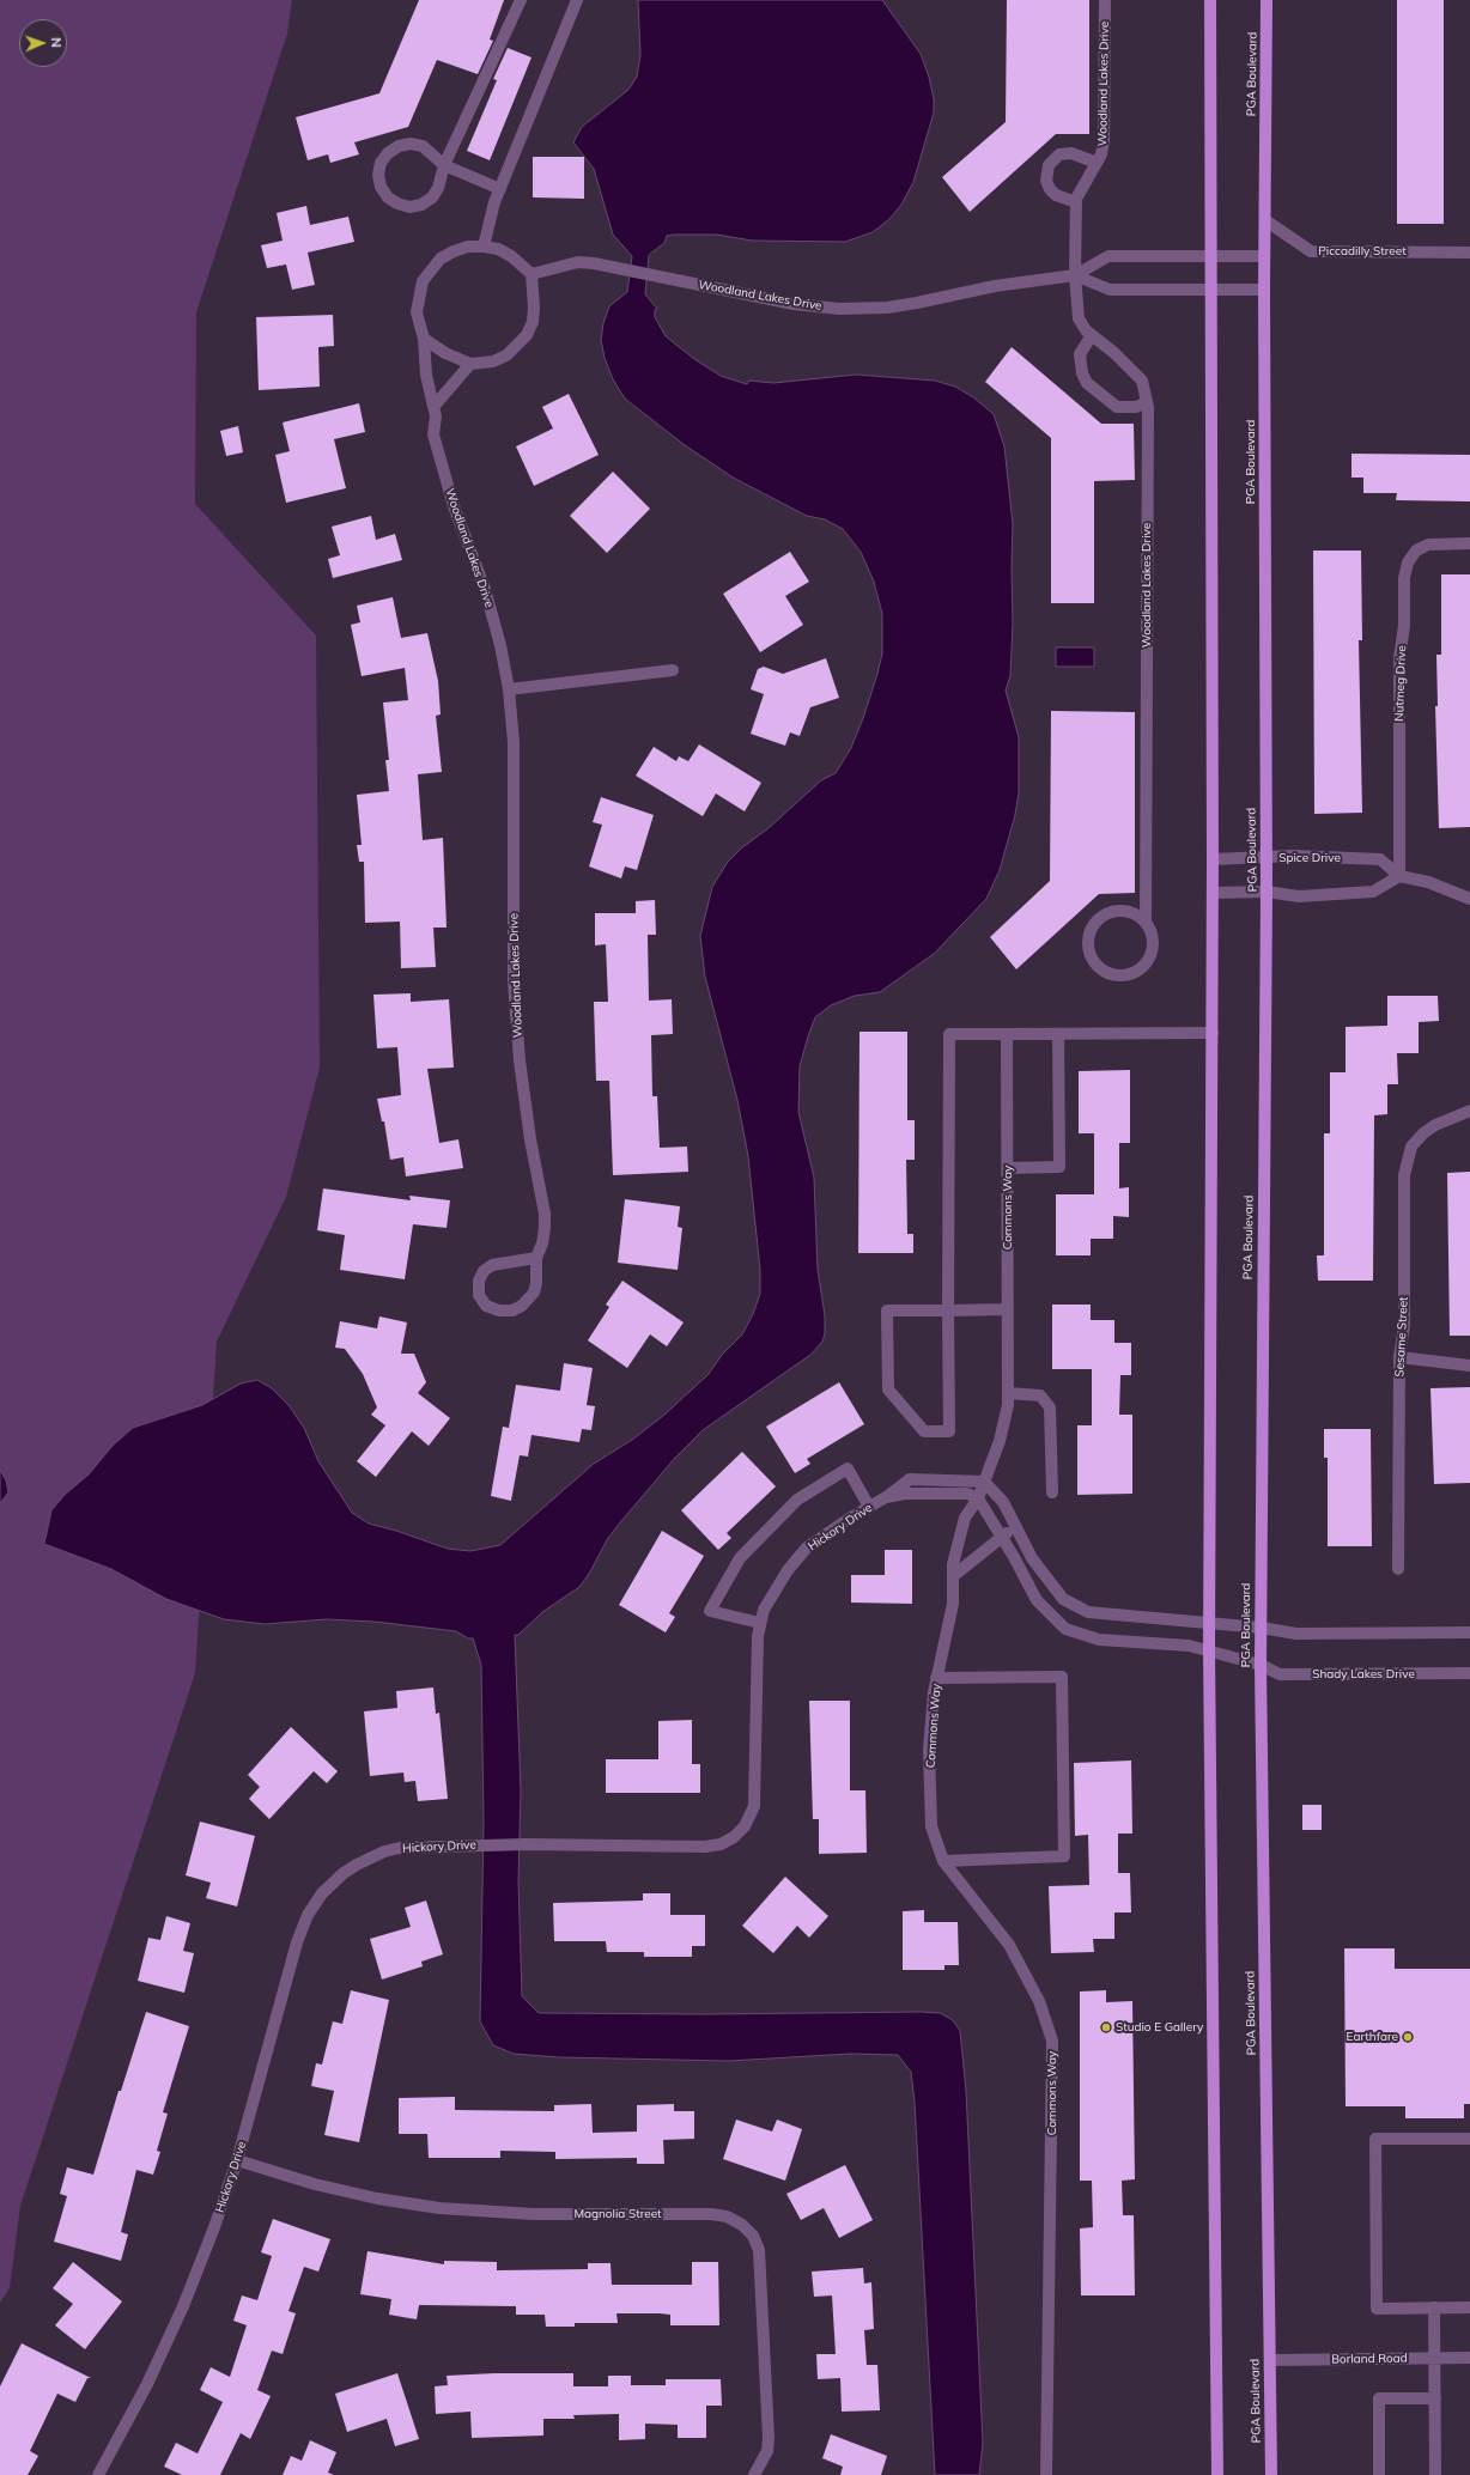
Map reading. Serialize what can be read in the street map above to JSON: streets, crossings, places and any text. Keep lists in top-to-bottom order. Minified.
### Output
{"streets":{"main road":["PGA Boulevard"],"street":["Woodland Lakes Drive","Piccadilly Street","Nutmeg Drive","Spice Drive","Commons Way","Sesame Street","Hickory Drive","Shady Lakes Drive","Magnolia Street","Borland Road"]},"crossings":[["PGA Boulevard","Woodland Lakes Drive"],["PGA Boulevard","Piccadilly Street"],["PGA Boulevard","Spice Drive"],["PGA Boulevard","Shady Lakes Drive"],["PGA Boulevard","Borland Road"],["Nutmeg Drive","Spice Drive"],["Commons Way","Hickory Drive"],["Hickory Drive","Magnolia Street"]],"places":["Studio E Gallery","Earthfare"],"north":"right"}
